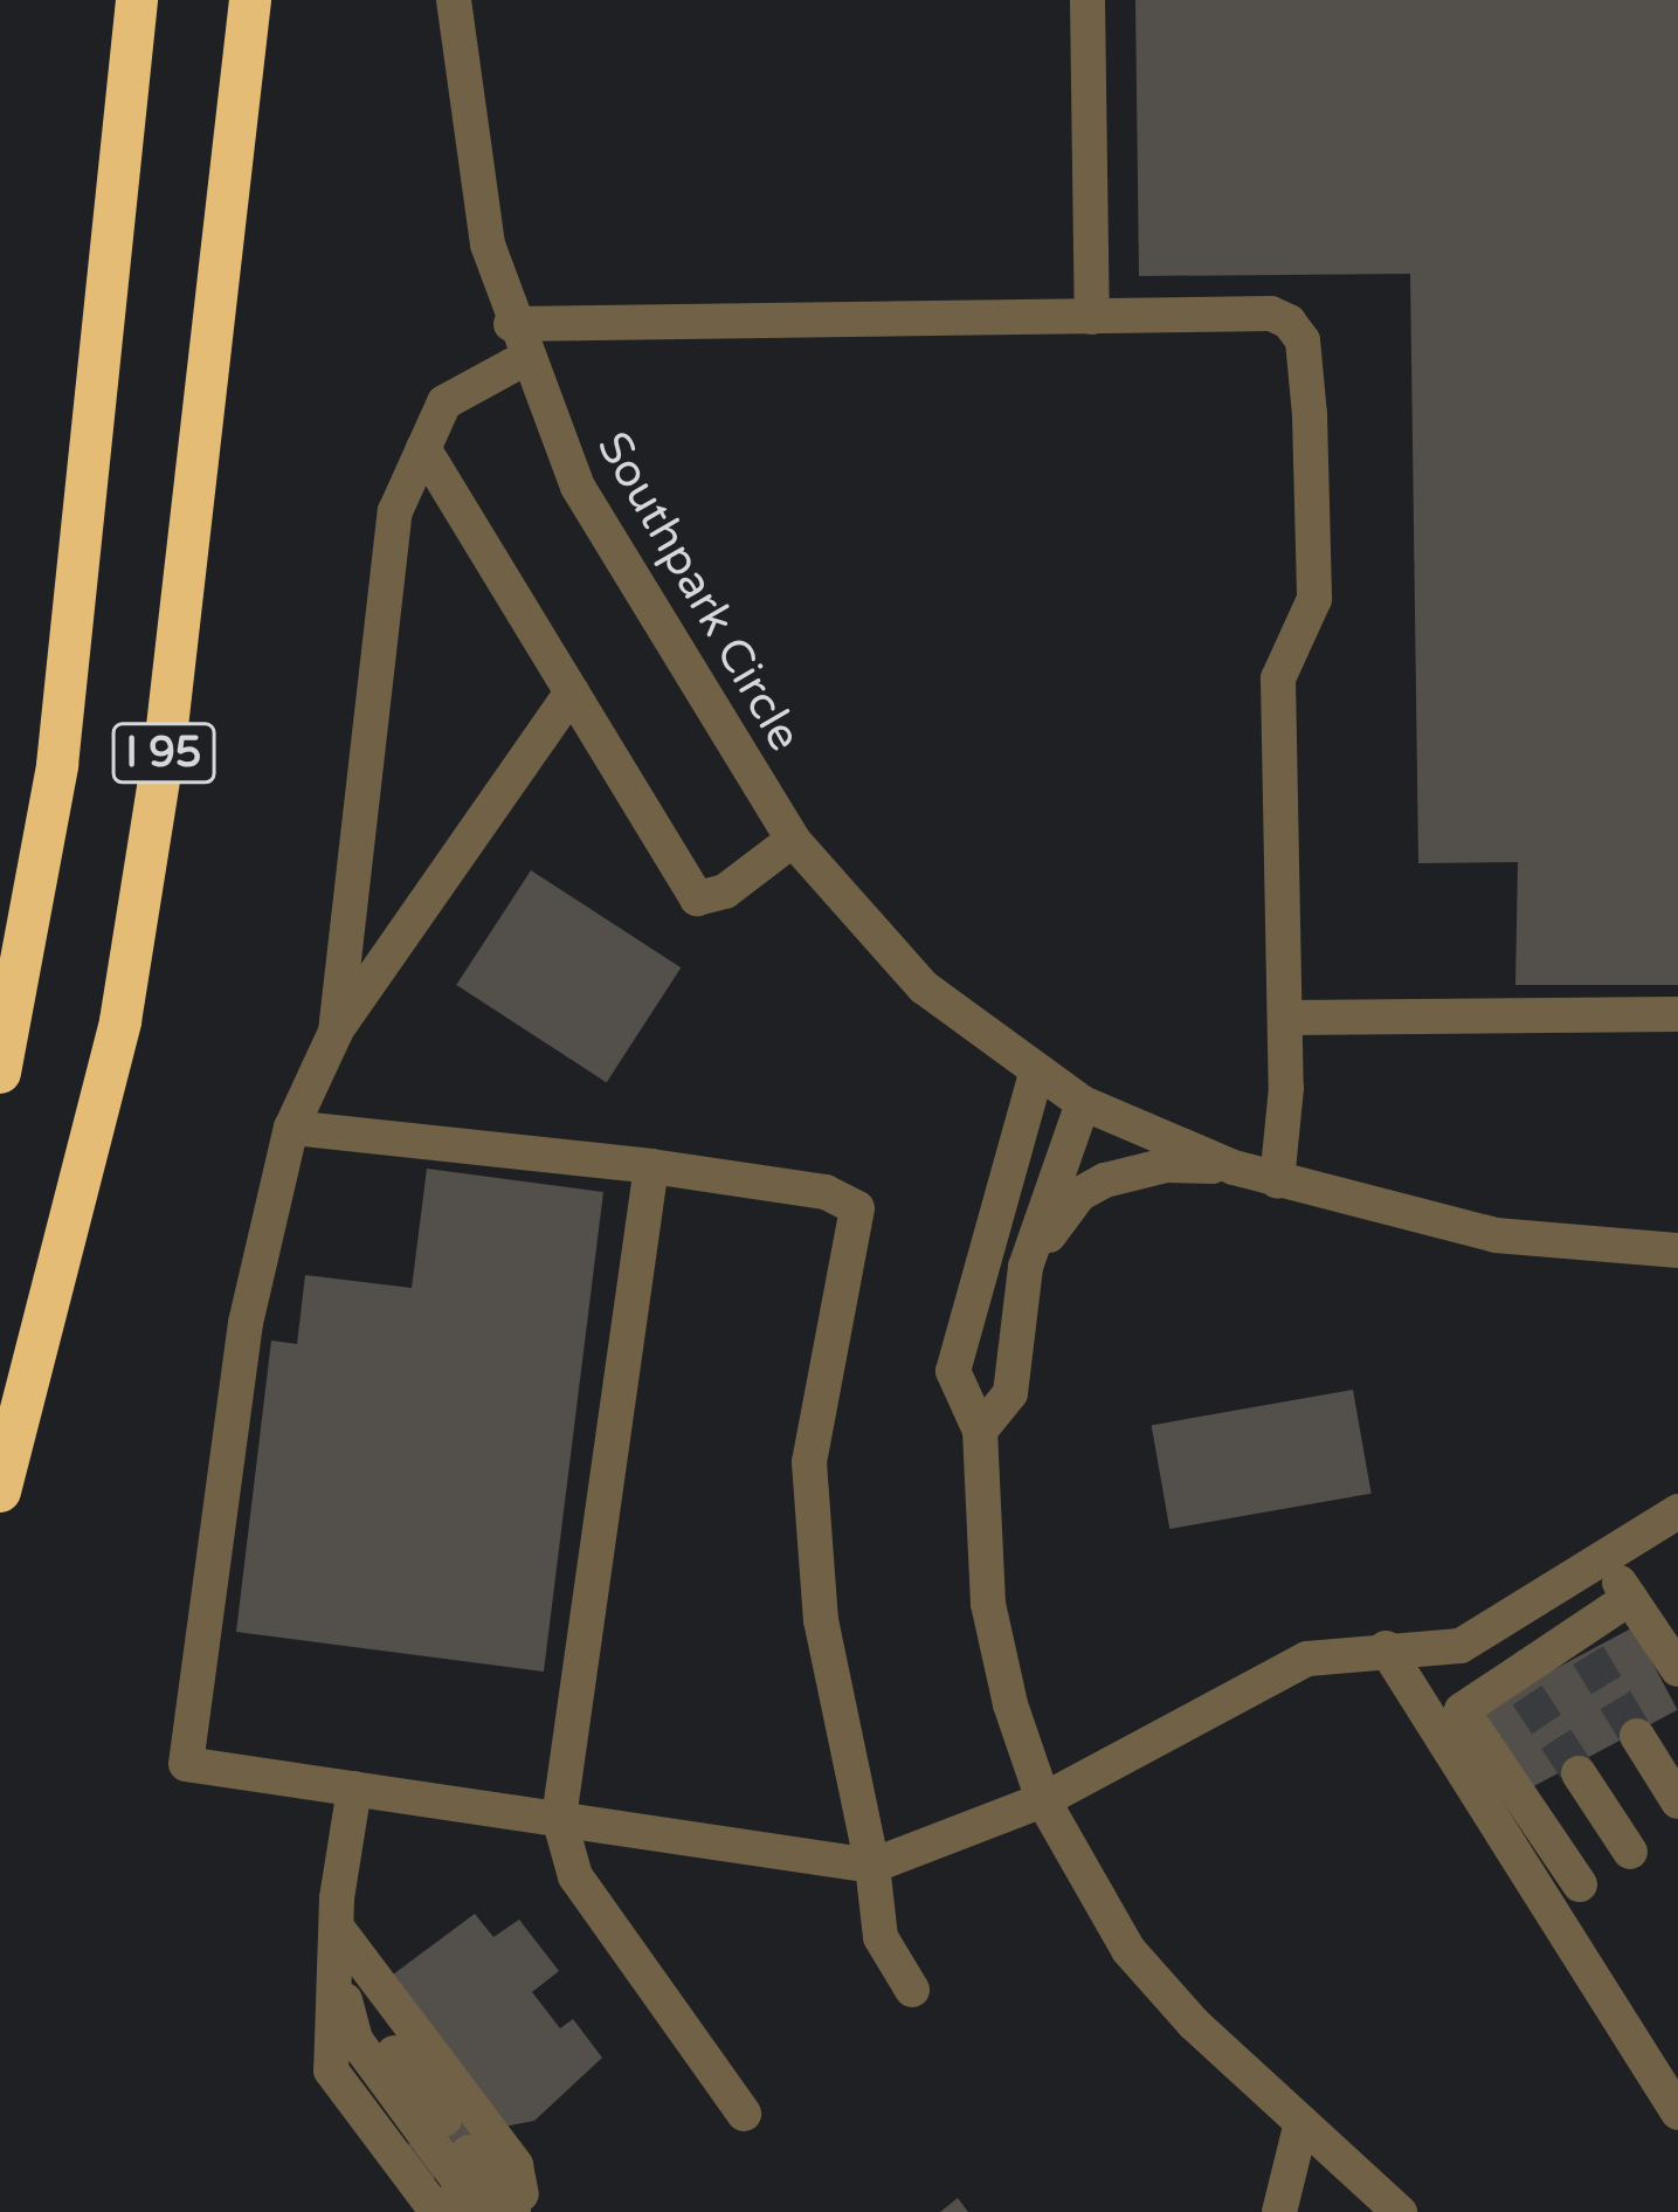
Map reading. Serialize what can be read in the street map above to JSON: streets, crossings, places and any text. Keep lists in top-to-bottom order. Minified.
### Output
{"streets":{"highway":["I 95"],"street":["Southpark Circle"]}}
